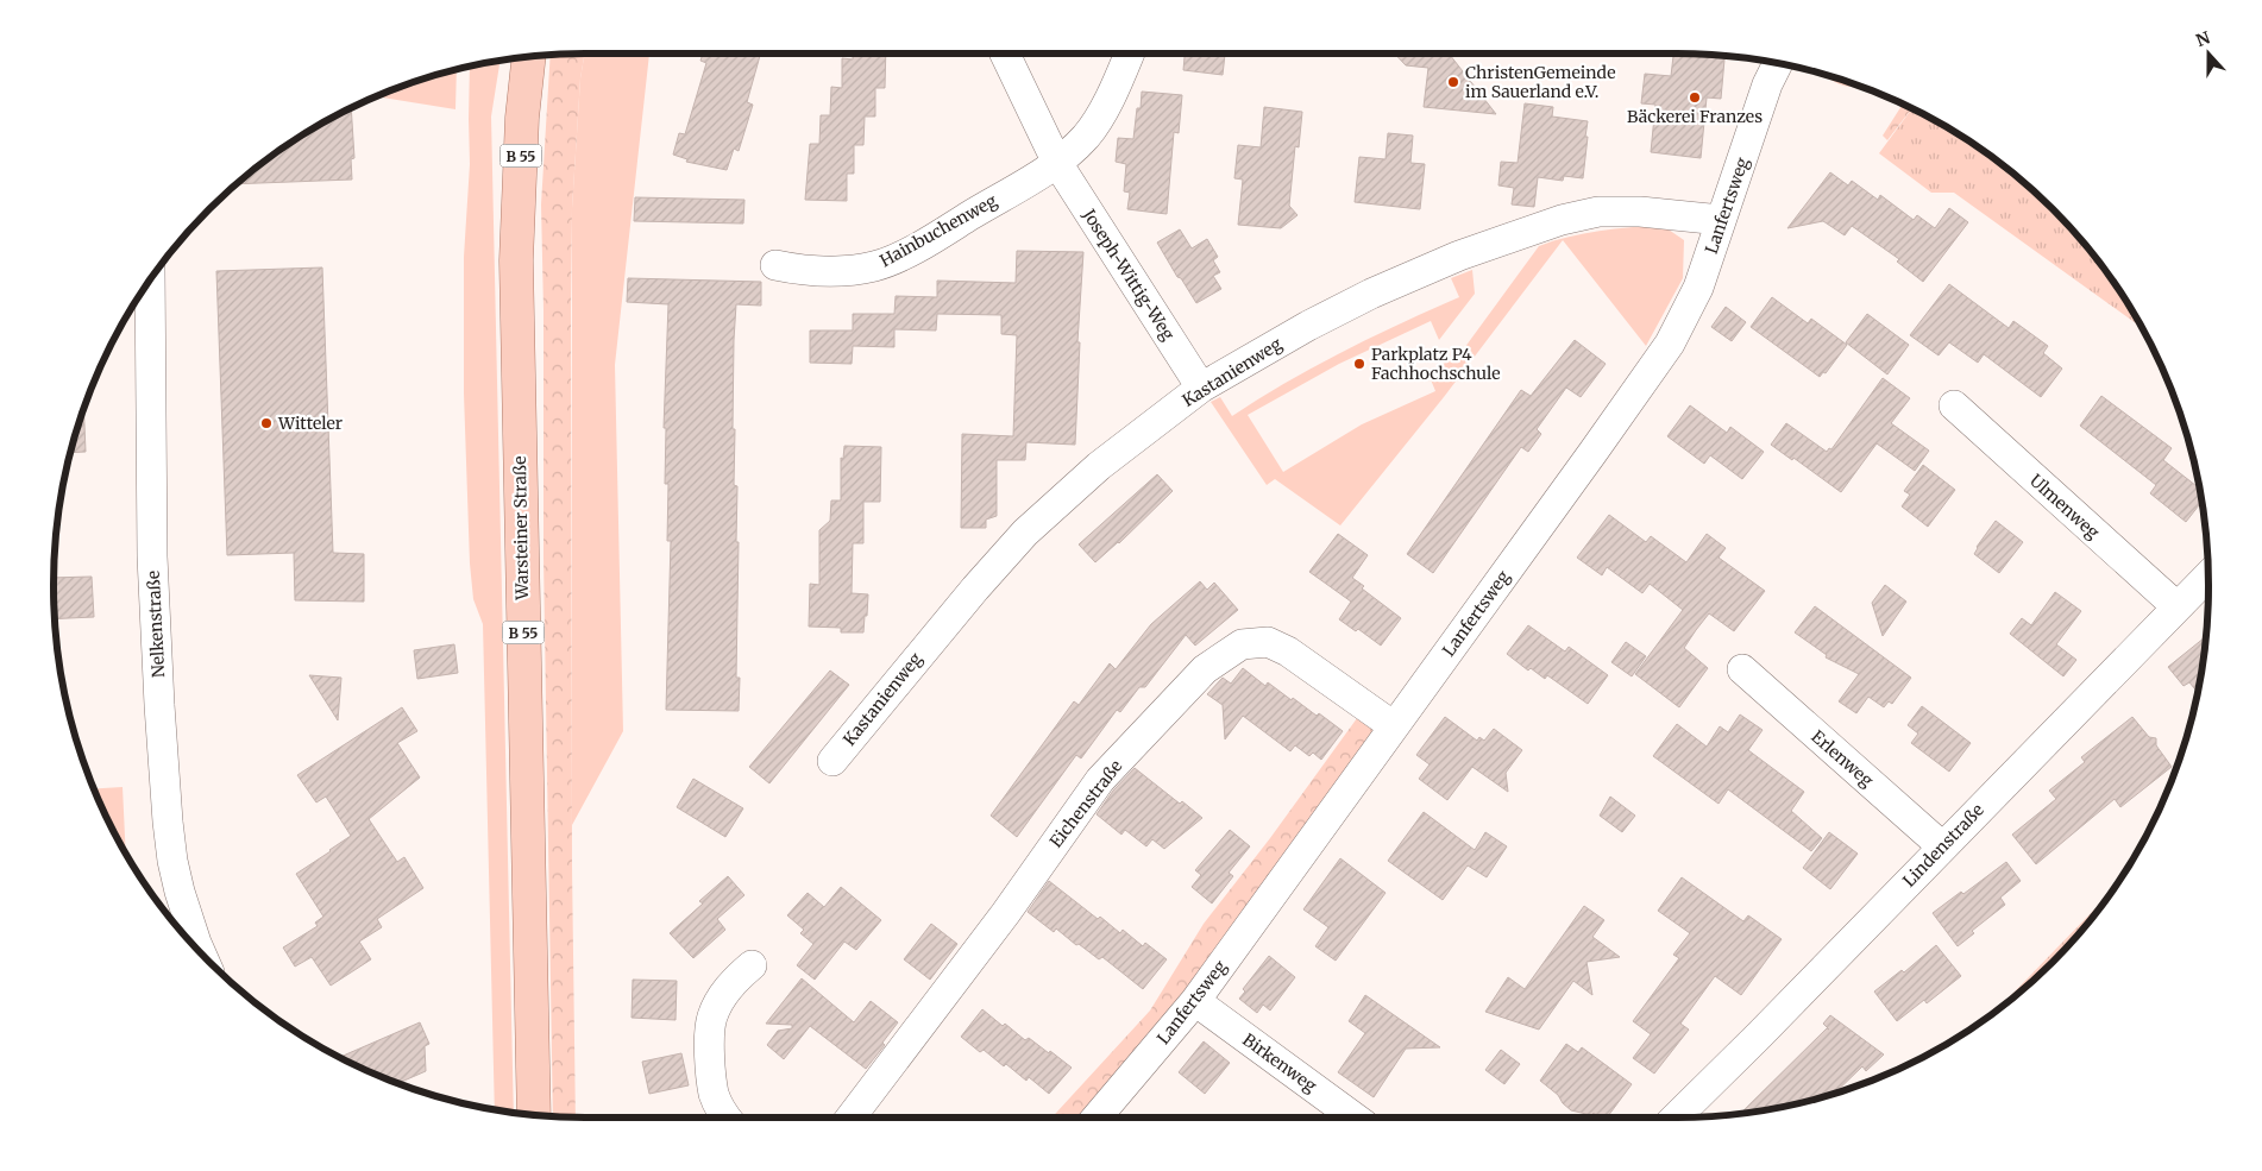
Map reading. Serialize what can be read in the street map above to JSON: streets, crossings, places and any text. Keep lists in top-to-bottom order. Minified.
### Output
{"streets":{"main road":["B 55","Warsteiner Straße"],"street":["Lanfertsweg","Hainbuchenweg","Joseph-Wittig-Weg","Kastanienweg","Ulmenweg","Nelkenstraße","Erlenweg","Eichenstraße","Lindenstraße","Birkenweg"]},"crossings":[["Lanfertsweg","Kastanienweg"],["Lanfertsweg","Eichenstraße"],["Lanfertsweg","Birkenweg"],["Hainbuchenweg","Joseph-Wittig-Weg"],["Joseph-Wittig-Weg","Kastanienweg"],["Ulmenweg","Lindenstraße"],["Erlenweg","Lindenstraße"]],"places":["ChristenGemeinde im Sauerland e.V.","Bäckerei Franzes","Parkplatz P4 Fachhochschule","Witteler"],"north":"top"}
